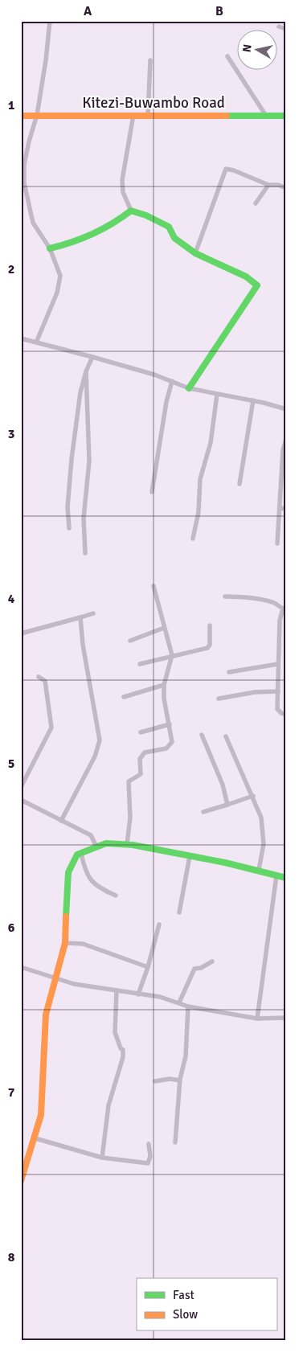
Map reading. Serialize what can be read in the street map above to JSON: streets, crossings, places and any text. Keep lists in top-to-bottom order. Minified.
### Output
{"streets":{"street":["Kitezi-Buwambo Road"]},"legend":["Fast","Slow"],"north":"left","grid":{"columns":["A","B"],"rows":["1","2","3","4","5","6","7","8"]}}
